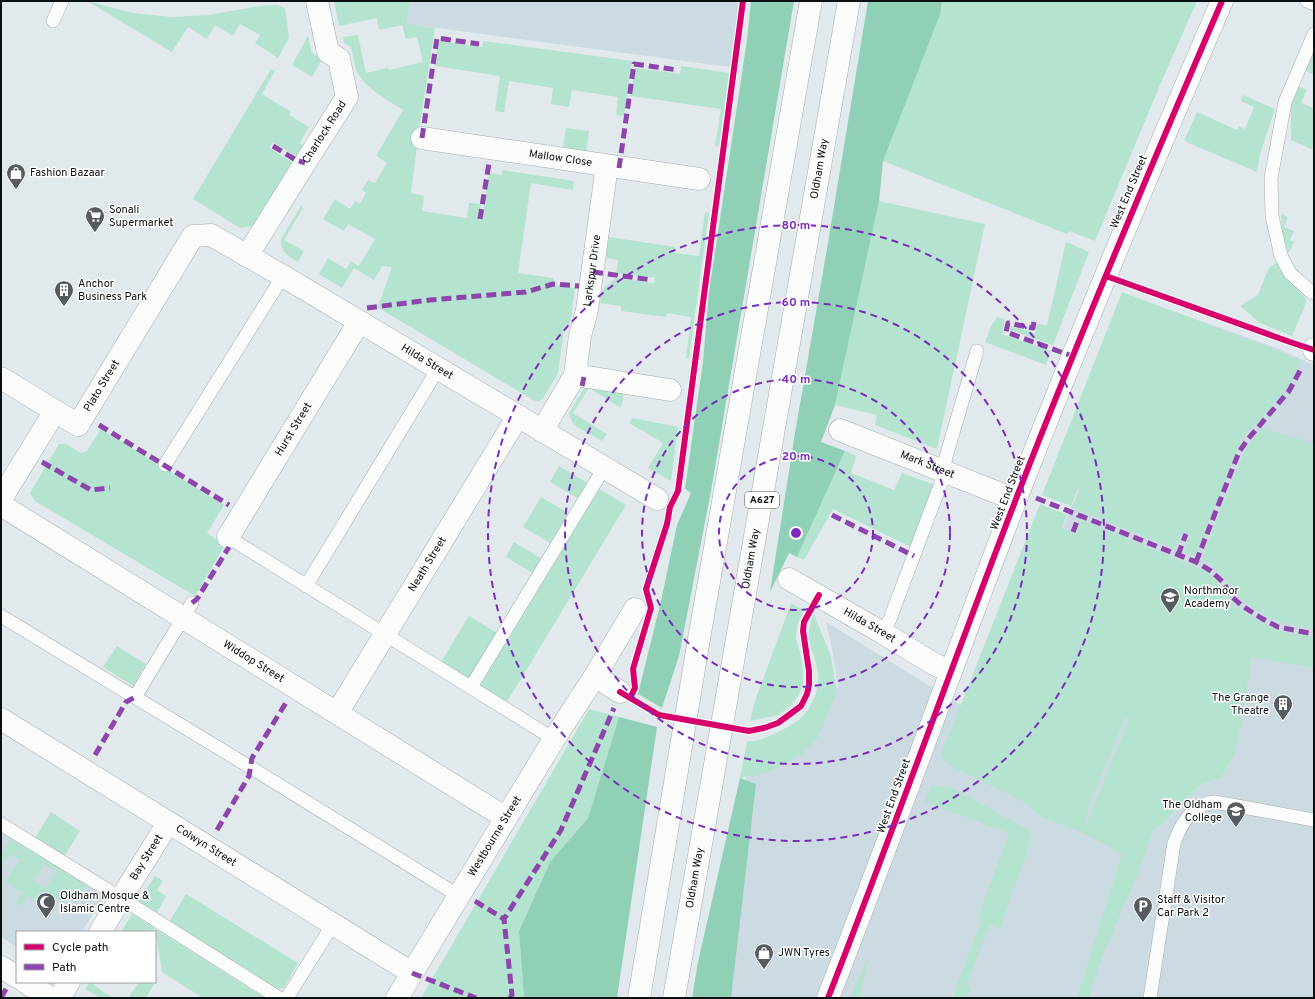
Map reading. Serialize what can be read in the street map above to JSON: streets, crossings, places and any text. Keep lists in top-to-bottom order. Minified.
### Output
{"streets":{"main road":["Charlock Road","Mallow Close","Oldham Way","West End Street","Larkspur Drive","Hilda Street","Plato Street","Hurst Street","Mark Street","A627","Neath Street","Widdop Street","Westbourne Street","Colwyn Street","Bay Street"]},"crossings":[["Charlock Road","Hilda Street"],["Mallow Close","Larkspur Drive"],["West End Street","Hilda Street"],["West End Street","Mark Street"],["Larkspur Drive","Hilda Street"],["Hilda Street","Plato Street"],["Hilda Street","Hurst Street"],["Hilda Street","Neath Street"],["Neath Street","Widdop Street"],["Widdop Street","Westbourne Street"],["Westbourne Street","Colwyn Street"],["Colwyn Street","Bay Street"]],"places":{"shop":["Fashion Bazaar","JWN Tyres"],"supermarket":["Sonali Supermarket"],"building":["Anchor Business Park","The Grange Theatre"],"school or university":["Northmoor Academy","The Oldham College"],"mosque":["Oldham Mosque & Islamic Centre"],"parking":["Staff & Visitor Car Park 2"]},"legend":["Cycle path","Path"],"rings":["80 m","60 m","40 m","20 m"]}
